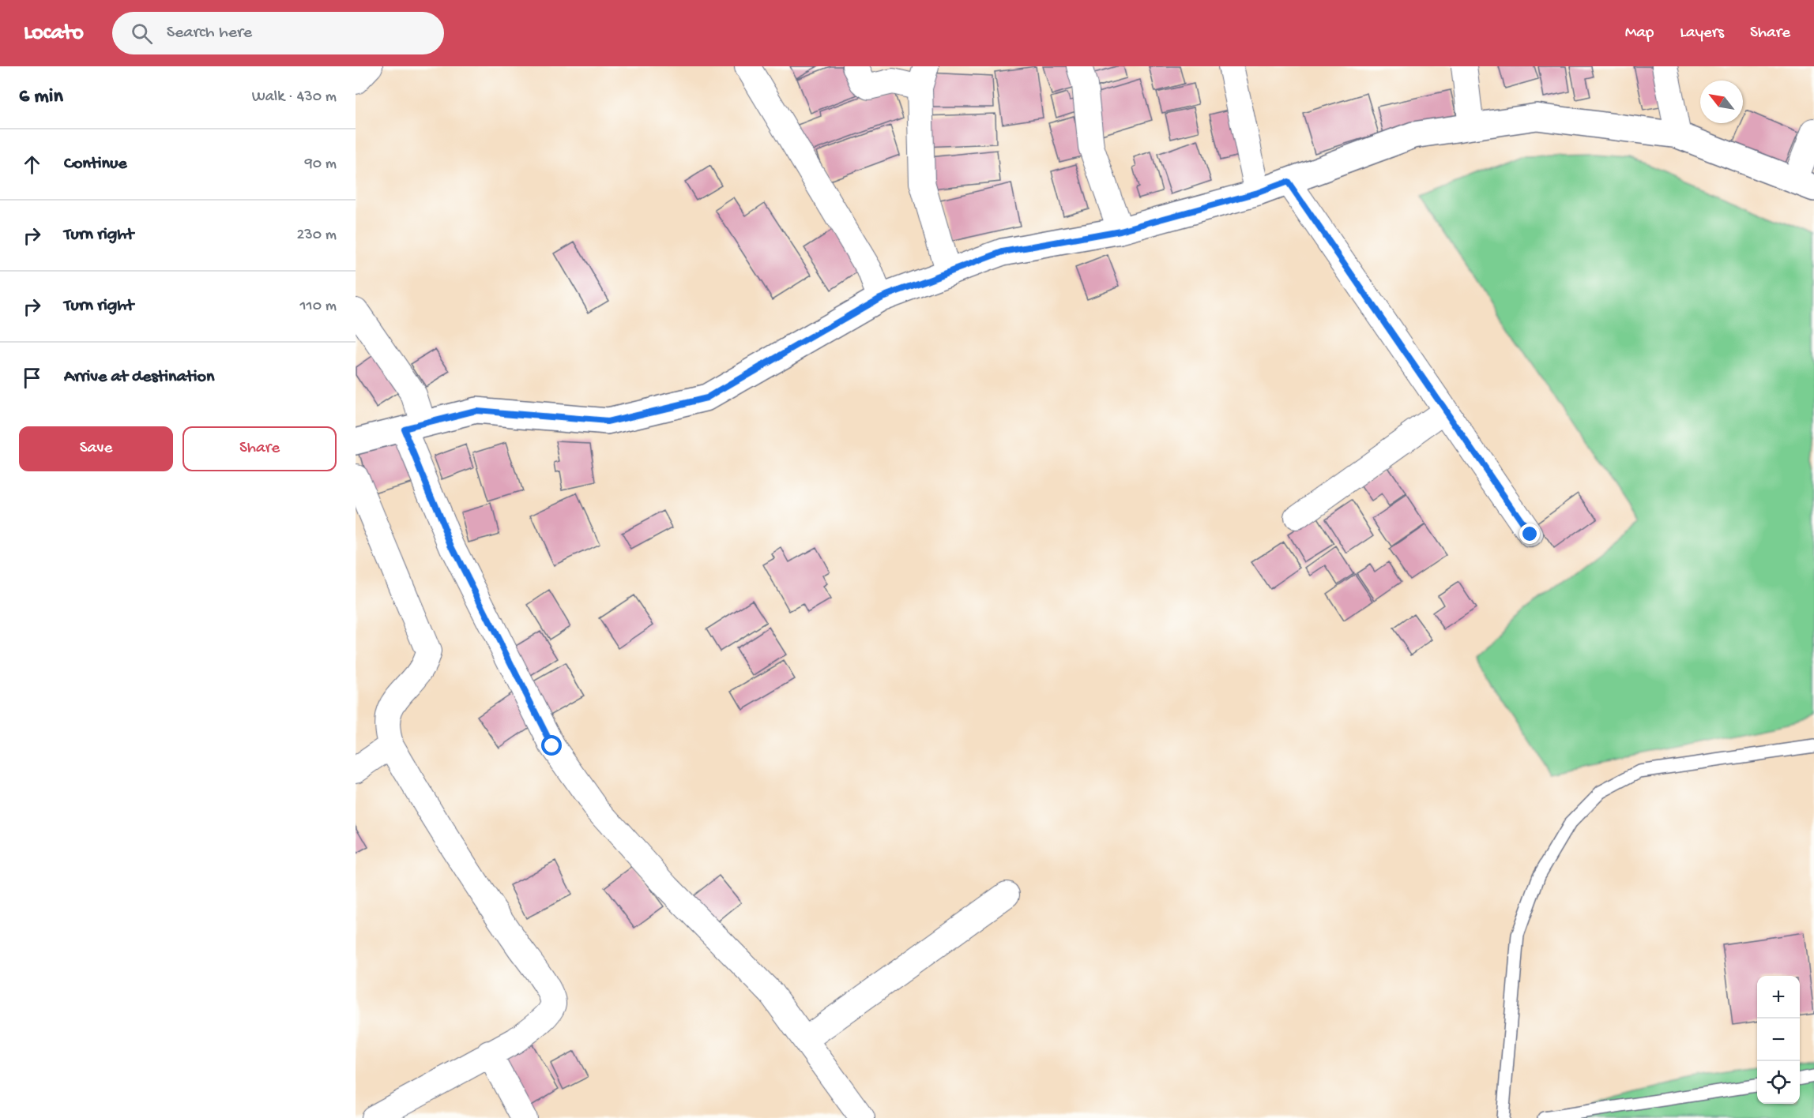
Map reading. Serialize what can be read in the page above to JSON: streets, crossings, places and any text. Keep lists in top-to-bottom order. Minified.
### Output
{"north":"top left","page":{"header":"Locato","search":"Search here","nav":["Map","Layers","Share"],"heading":["6 min","Walk · 430 m"],"list":[["Continue","90 m"],["Turn right","230 m"],["Turn right","110 m"],"Arrive at destination"],"buttons":["Save","Share"],"map_buttons":["+","−"]}}
